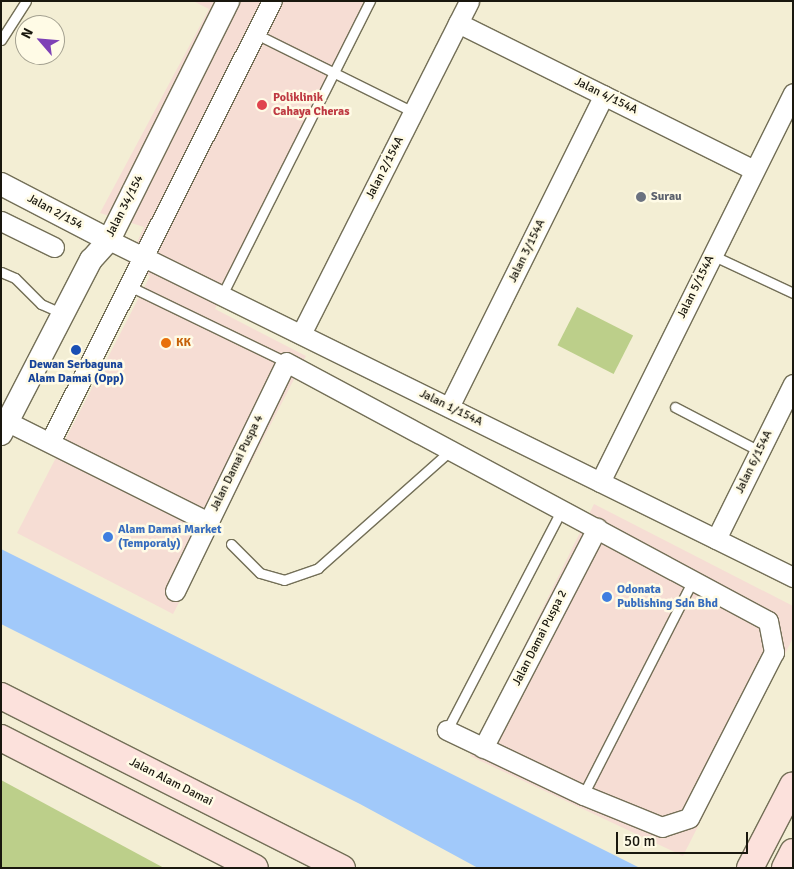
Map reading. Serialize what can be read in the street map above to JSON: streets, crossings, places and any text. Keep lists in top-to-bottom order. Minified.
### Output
{"streets":{"main road":["Jalan Alam Damai"],"street":["Jalan 4/154A","Jalan 2/154A","Jalan 34/154","Jalan 2/154","Jalan 3/154A","Jalan 5/154A","Jalan 1/154A","Jalan 6/154A","Jalan Damai Puspa 4","Jalan Damai Puspa 2"]},"crossings":[["Jalan 4/154A","Jalan 2/154A"],["Jalan 4/154A","Jalan 3/154A"],["Jalan 4/154A","Jalan 5/154A"],["Jalan 2/154A","Jalan 1/154A"],["Jalan 34/154","Jalan 2/154"],["Jalan 34/154","Jalan 1/154A"],["Jalan 2/154","Jalan 1/154A"],["Jalan 3/154A","Jalan 1/154A"],["Jalan 5/154A","Jalan 1/154A"],["Jalan 1/154A","Jalan 6/154A"]],"places":["Poliklinik Cahaya Cheras","Surau","KK","Dewan Serbaguna Alam Damai (Opp)","Alam Damai Market (Temporaly)","Odonata Publishing Sdn Bhd"],"scale_bar":"50 m","north":"top left"}
